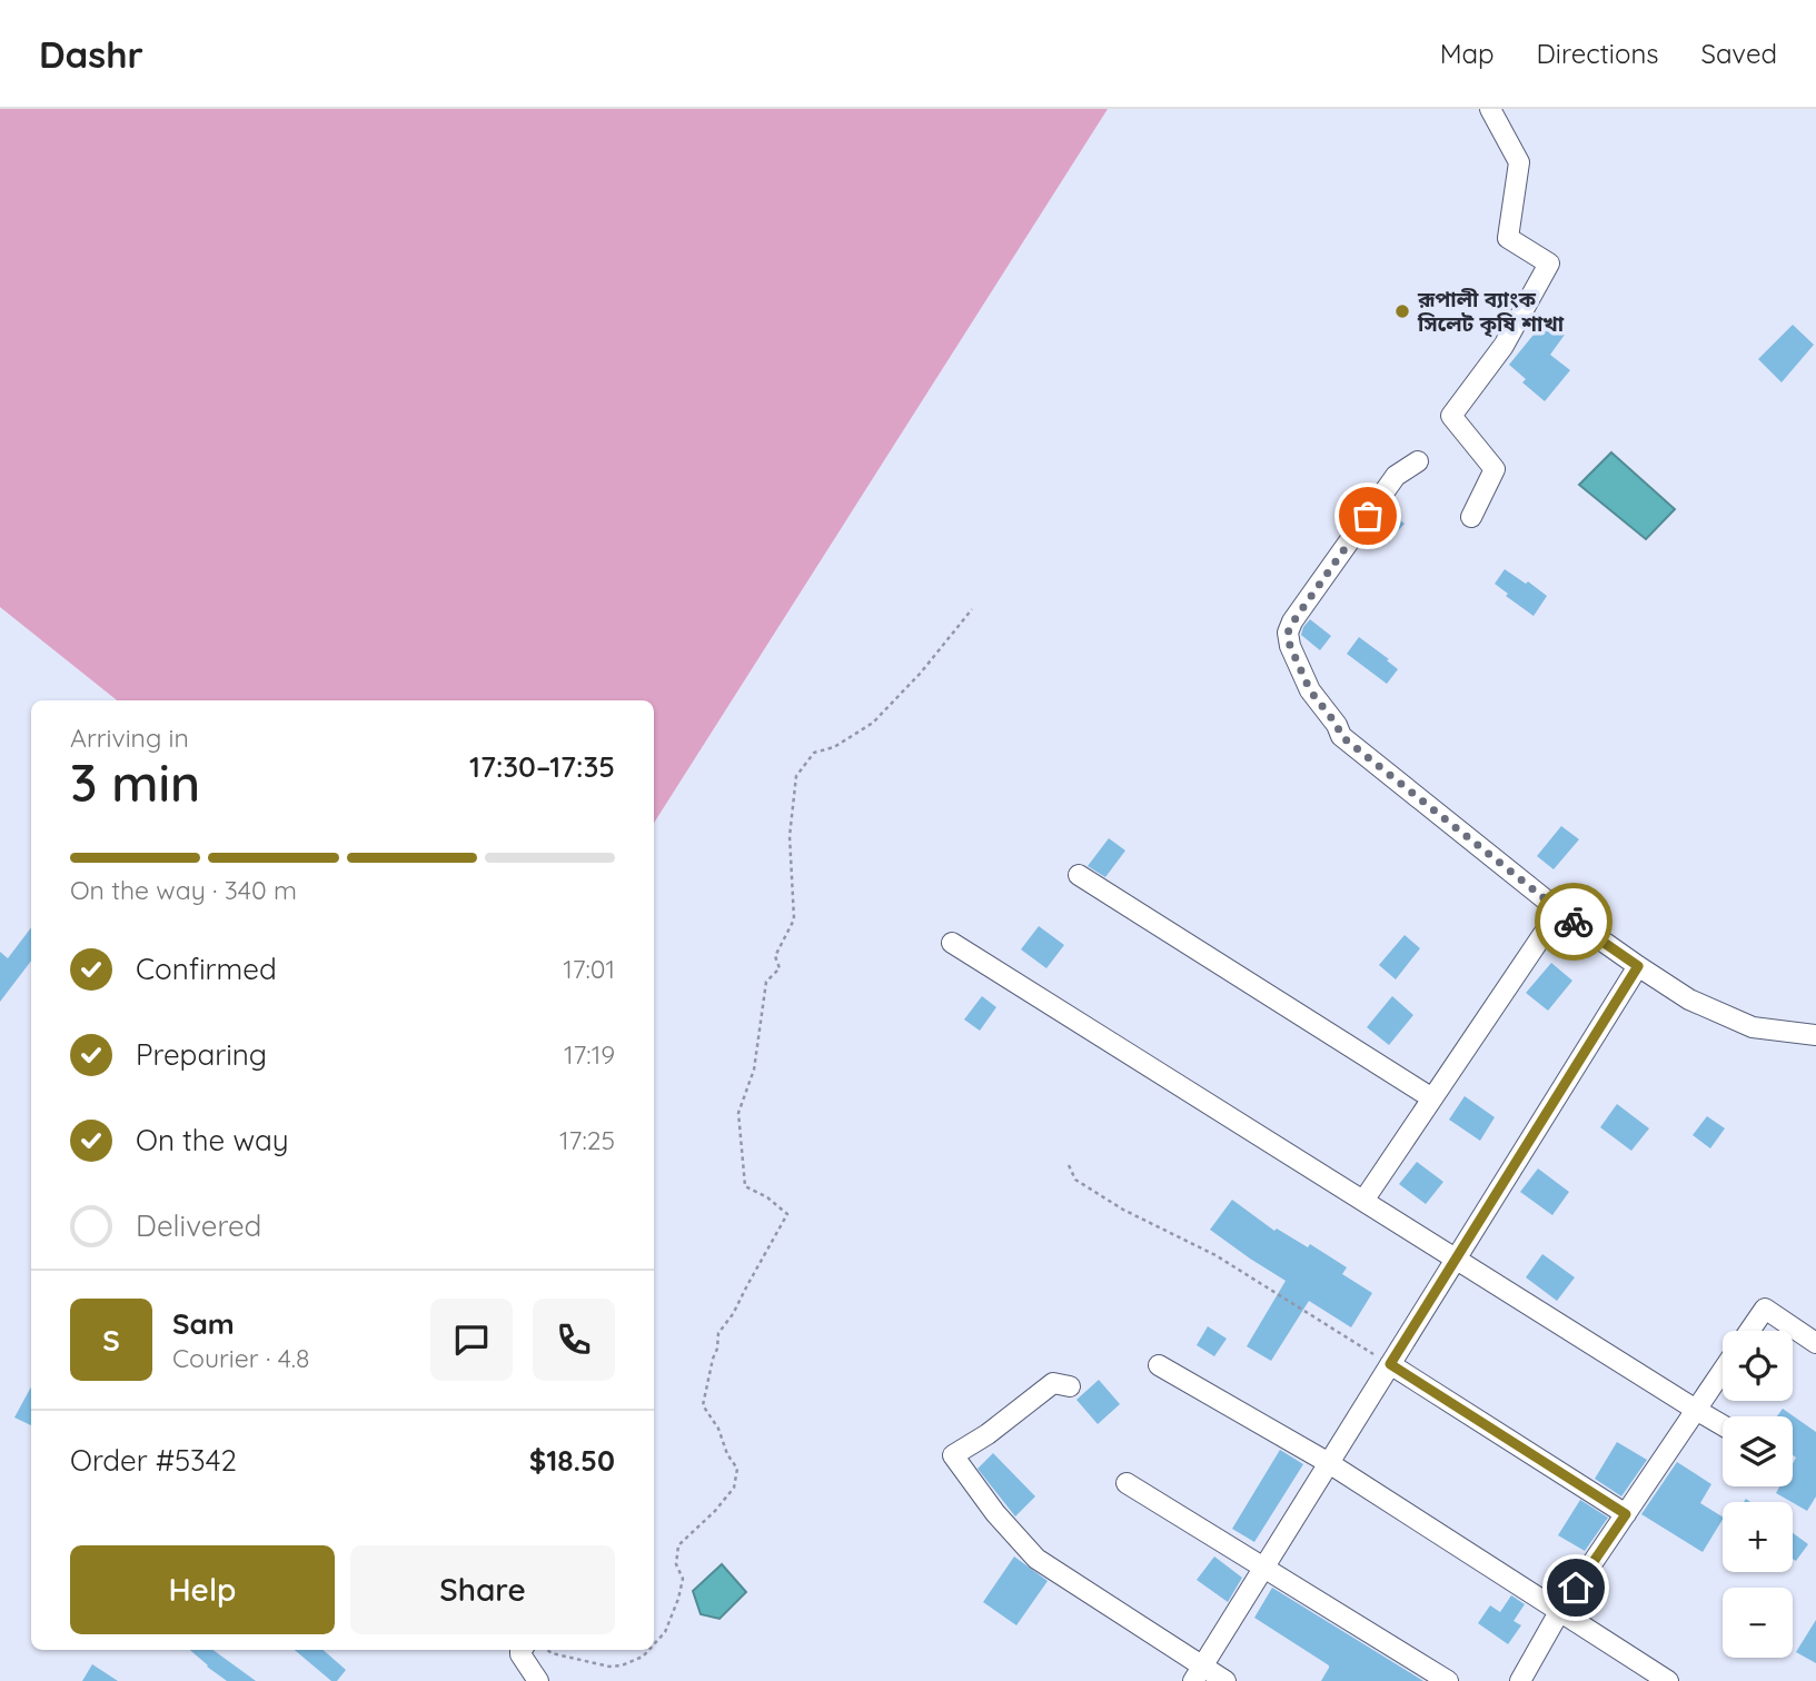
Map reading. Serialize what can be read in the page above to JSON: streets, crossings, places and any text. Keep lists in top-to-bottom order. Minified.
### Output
{"places":["রূপালী ব্যাংক সিলেট কৃষি শাখা"],"page":{"header":"Dashr","nav":["Map","Directions","Saved"],"heading":["3 min","Arriving in","17:30–17:35"],"panel":["Sam","Courier · 4.8","Order #5342","$18.50"],"bar":"On the way · 340 m","list":[["Confirmed","17:01"],["Preparing","17:19"],["On the way","17:25"],"Delivered"],"round":"S","map_buttons":["+","−"],"buttons":["Help","Share"]}}
